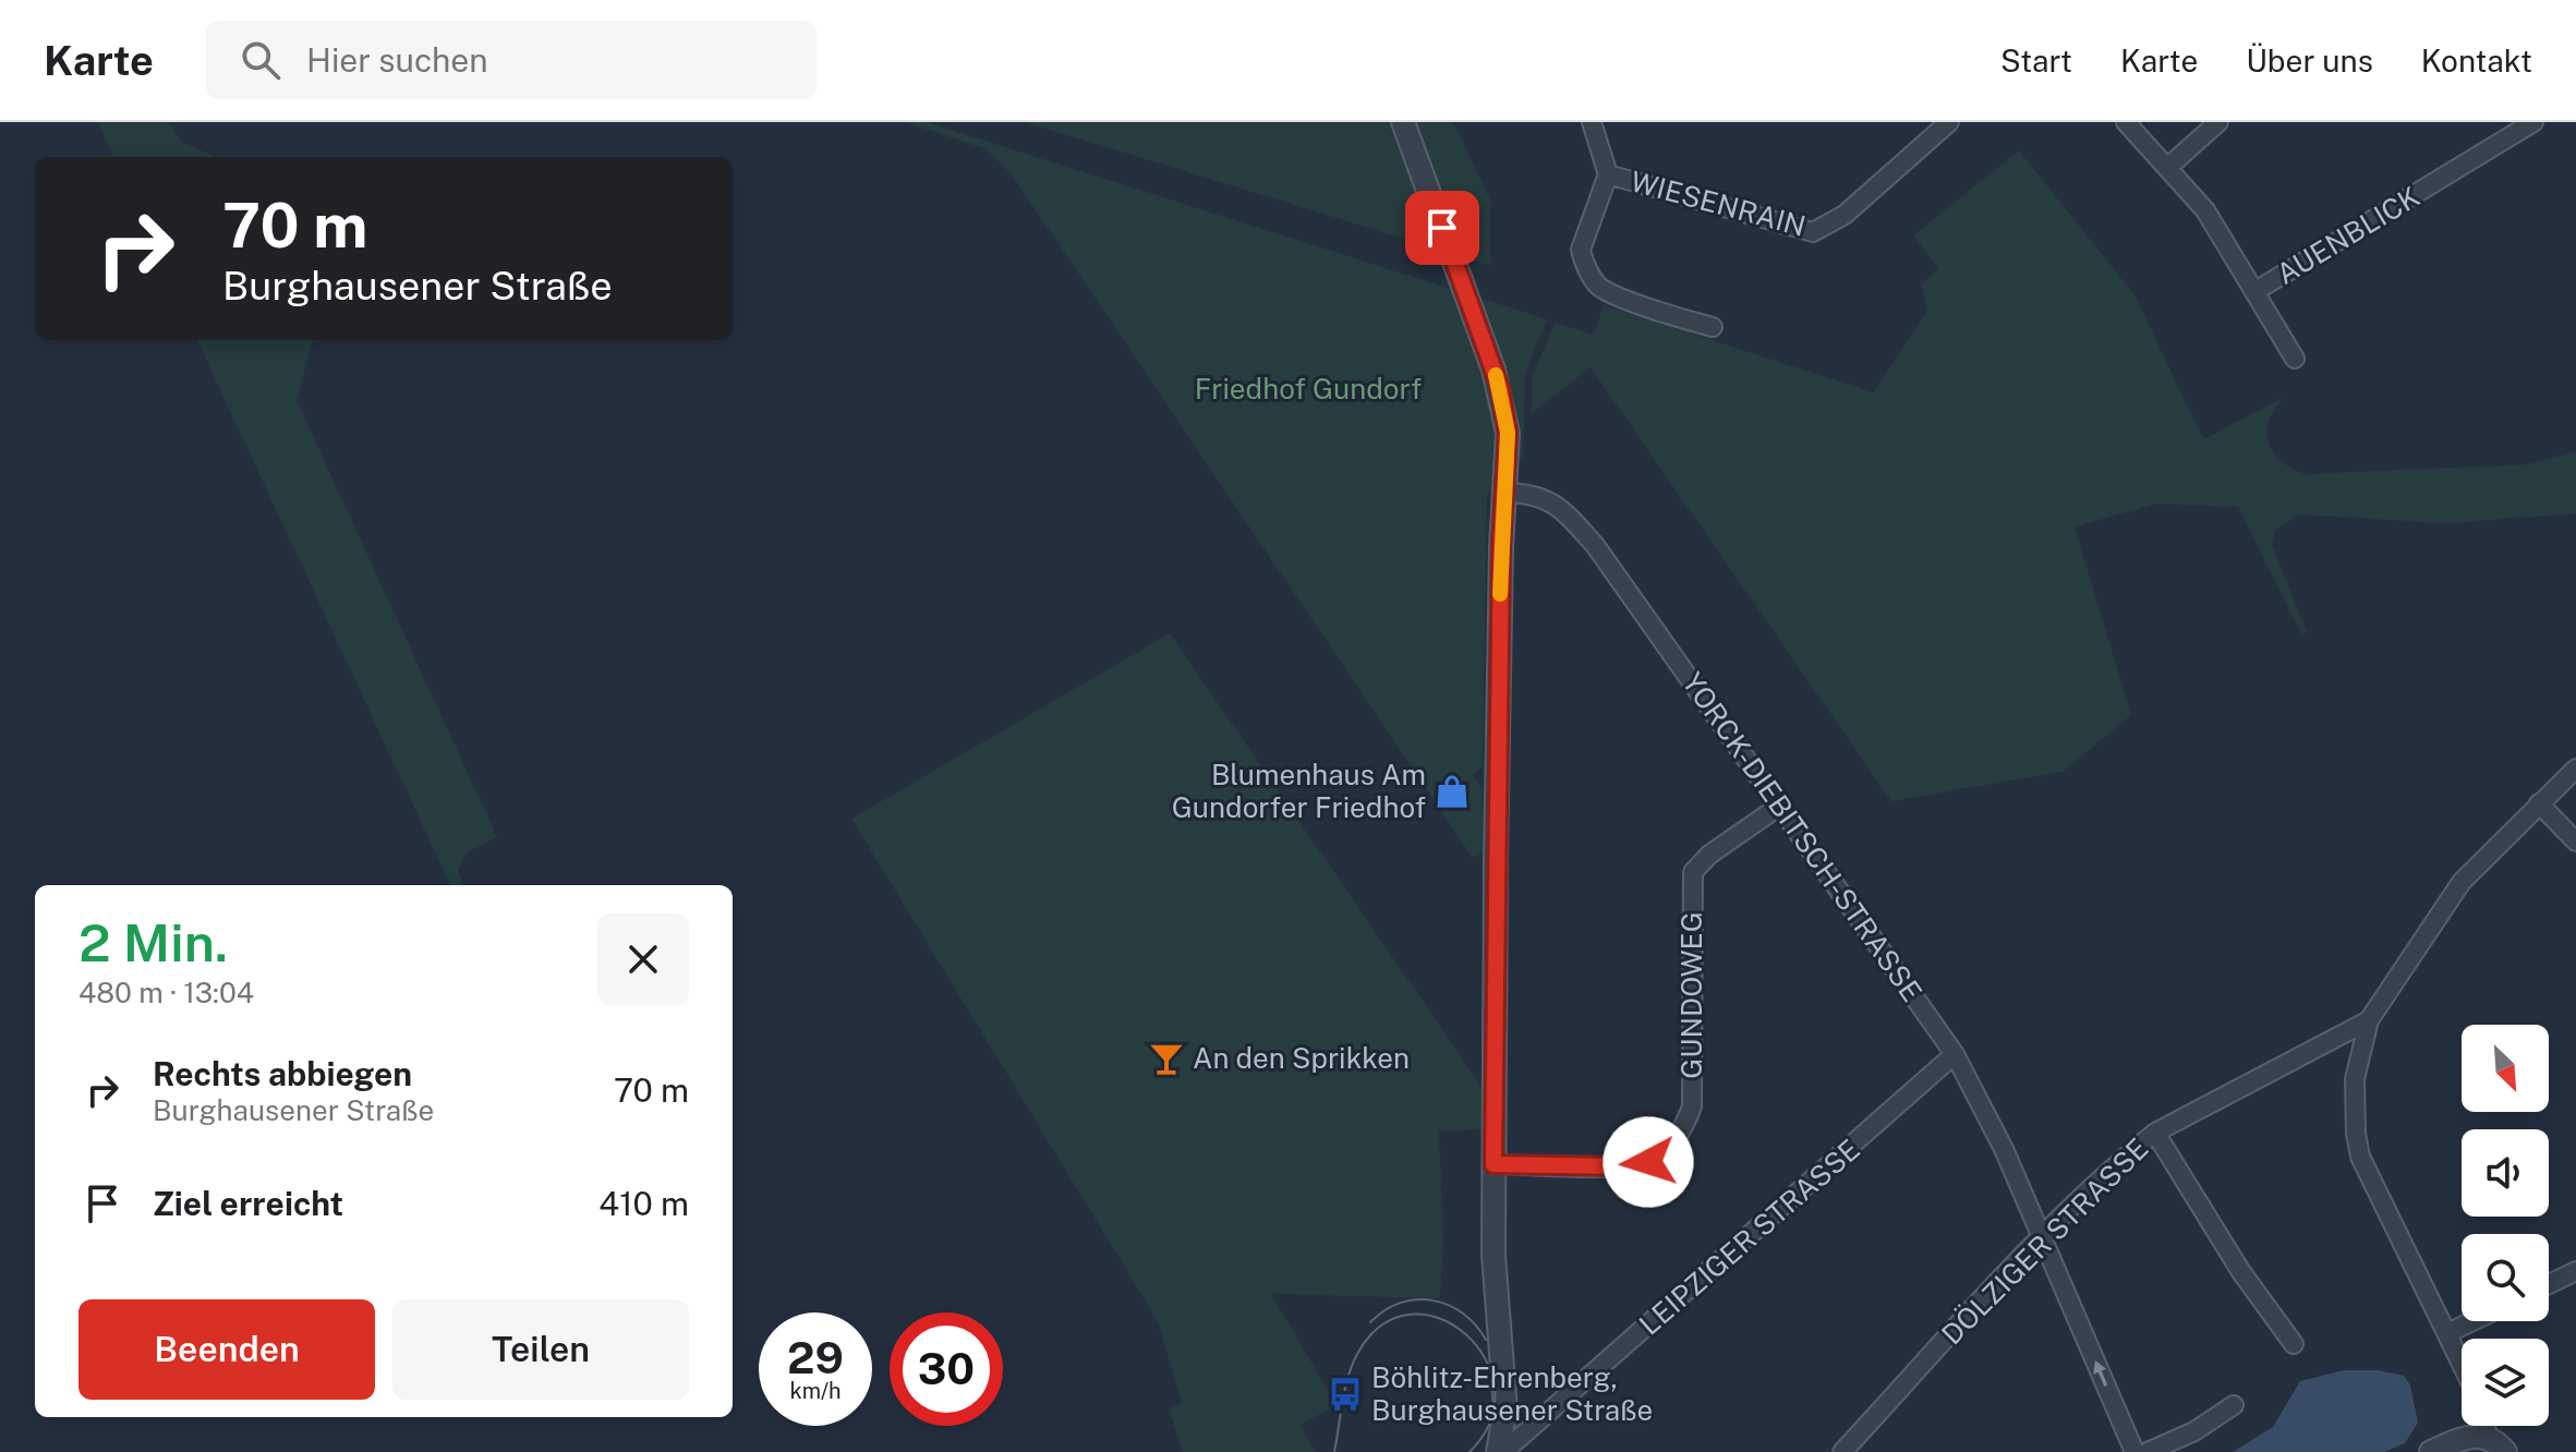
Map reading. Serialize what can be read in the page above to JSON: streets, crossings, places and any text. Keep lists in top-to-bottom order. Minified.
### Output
{"streets":{"street":["WIESENRAIN","AUENBLICK","YORCK-DIEBITSCH-STRASSE","GUNDOWEG","LEIPZIGER STRASSE","DÖLZIGER STRASSE"]},"crossings":[["YORCK-DIEBITSCH-STRASSE","GUNDOWEG"],["YORCK-DIEBITSCH-STRASSE","LEIPZIGER STRASSE"],["YORCK-DIEBITSCH-STRASSE","DÖLZIGER STRASSE"]],"parks":["Friedhof Gundorf"],"places":{"shop":["Blumenhaus Am Gundorfer Friedhof"],"bar":["An den Sprikken"],"bus stop":["Böhlitz-Ehrenberg, Burghausener Straße"]},"north":"bottom right","page":{"header":"Karte","search":"Hier suchen","nav":["Start","Karte","Über uns","Kontakt"],"turn":["70 m","Burghausener Straße"],"heading":["2 Min.","480 m · 13:04"],"list":[{"name":"Rechts abbiegen","note":"Burghausener Straße","value":"70 m"},{"name":"Ziel erreicht","value":"410 m"}],"buttons":["Beenden","Teilen"],"speed":"29 km/h","limit":"30"}}
